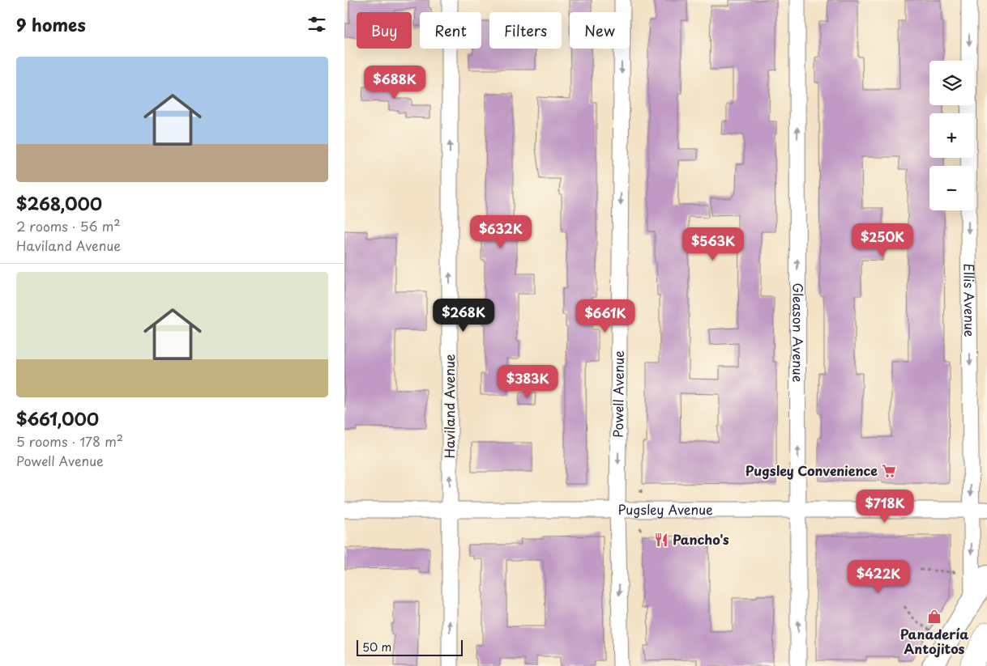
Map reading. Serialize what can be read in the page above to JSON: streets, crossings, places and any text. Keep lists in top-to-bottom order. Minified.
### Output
{"streets":{"street":["Ellis Avenue","Gleason Avenue","Powell Avenue","Haviland Avenue","Pugsley Avenue"]},"crossings":[["Ellis Avenue","Pugsley Avenue"],["Gleason Avenue","Pugsley Avenue"],["Powell Avenue","Pugsley Avenue"],["Haviland Avenue","Pugsley Avenue"]],"one_way":["Ellis Avenue","Gleason Avenue","Powell Avenue","Haviland Avenue"],"places":{"supermarket":["Pugsley Convenience"],"restaurant":["Pancho's"],"shop":["Panadería Antojitos"]},"scale_bar":"50 m","page":{"heading":"9 homes","chip":["Buy","Rent","Filters","New"],"list":[{"name":"$268,000","note":"2 rooms · 56 m² · Haviland Avenue"},{"name":"$661,000","note":"5 rooms · 178 m² · Powell Avenue"}],"map_buttons":["+","−"],"price":["$688K","$632K","$250K","$563K","$268K","$661K","$383K","$718K","$422K"],"scale":"50 m"}}
